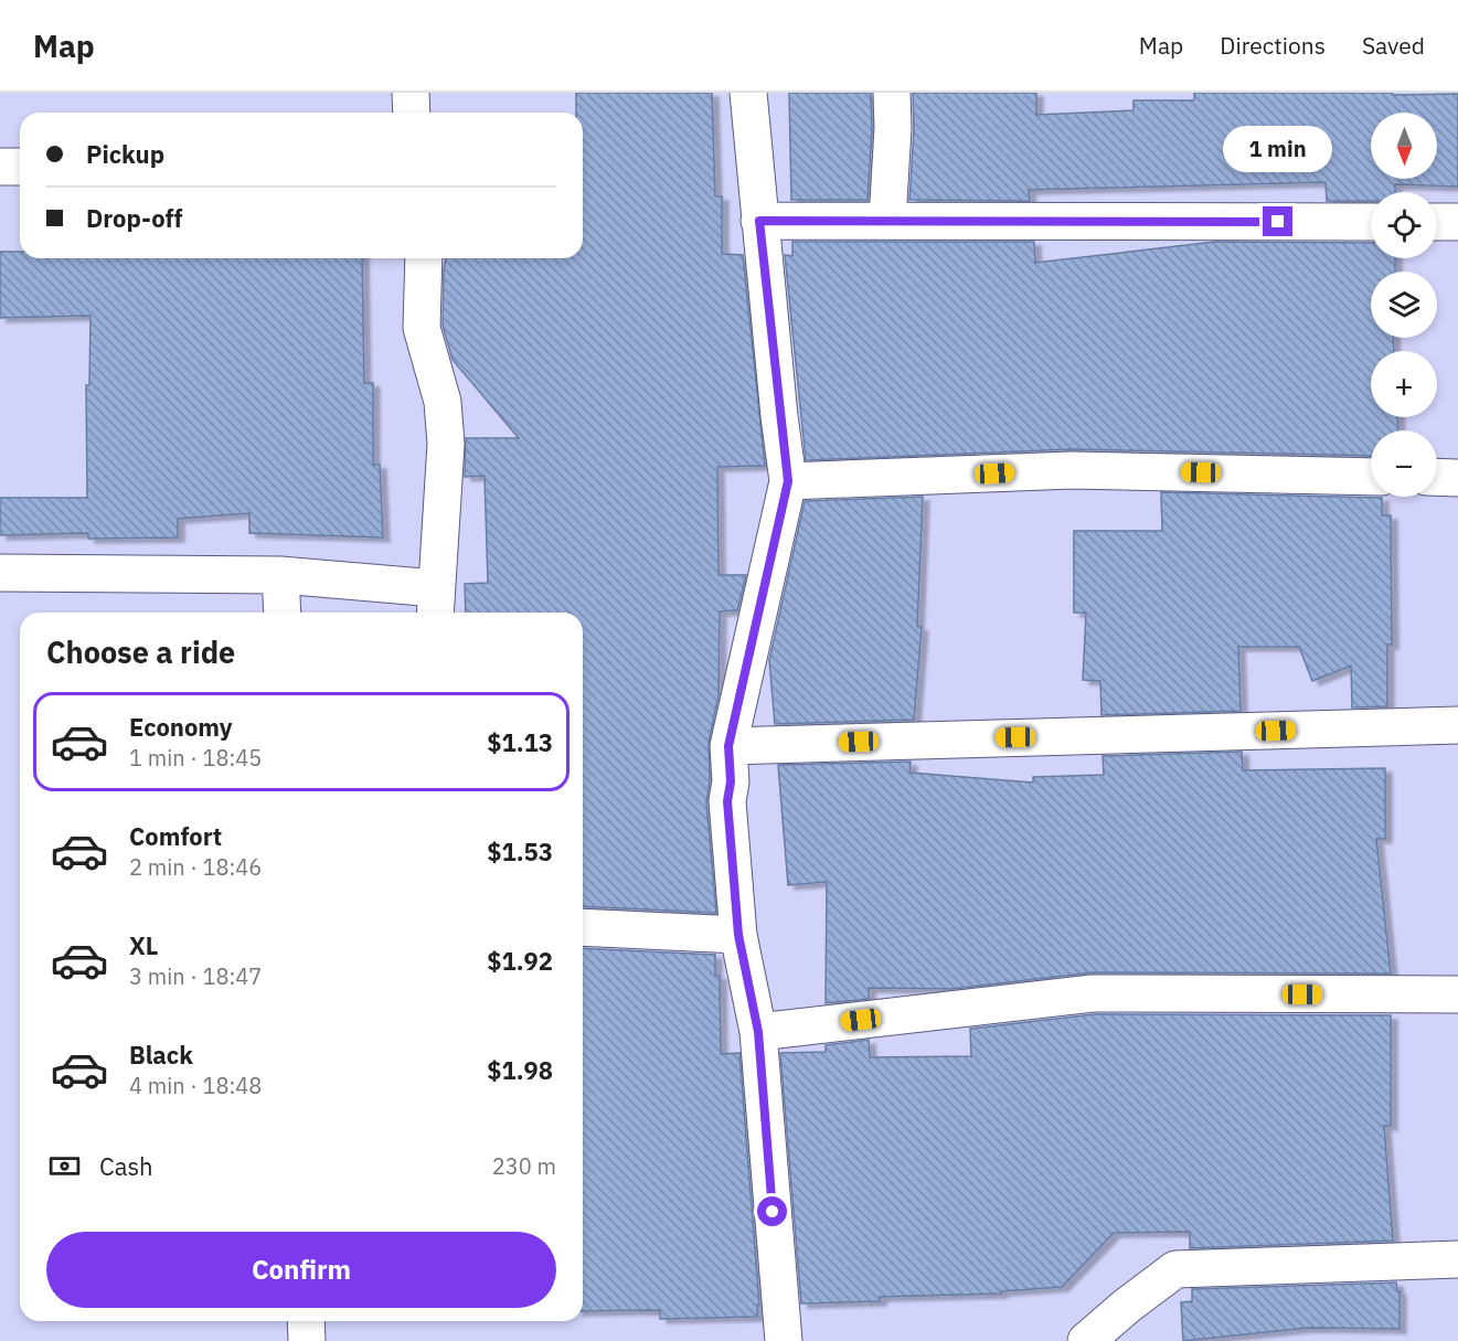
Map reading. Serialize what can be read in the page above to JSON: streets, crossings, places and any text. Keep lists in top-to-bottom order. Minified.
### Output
{"north":"bottom","page":{"header":"Map","nav":["Map","Directions","Saved"],"map_buttons":["+","−"],"banner":["Pickup","Drop-off"],"bubble":"1 min","heading":"Choose a ride","list":[{"name":"Economy","note":"1 min · 18:45","value":"$1.13"},{"name":"Comfort","note":"2 min · 18:46","value":"$1.53"},{"name":"XL","note":"3 min · 18:47","value":"$1.92"},{"name":"Black","note":"4 min · 18:48","value":"$1.98"}],"pay":["Cash","230 m"],"buttons":"Confirm"}}
